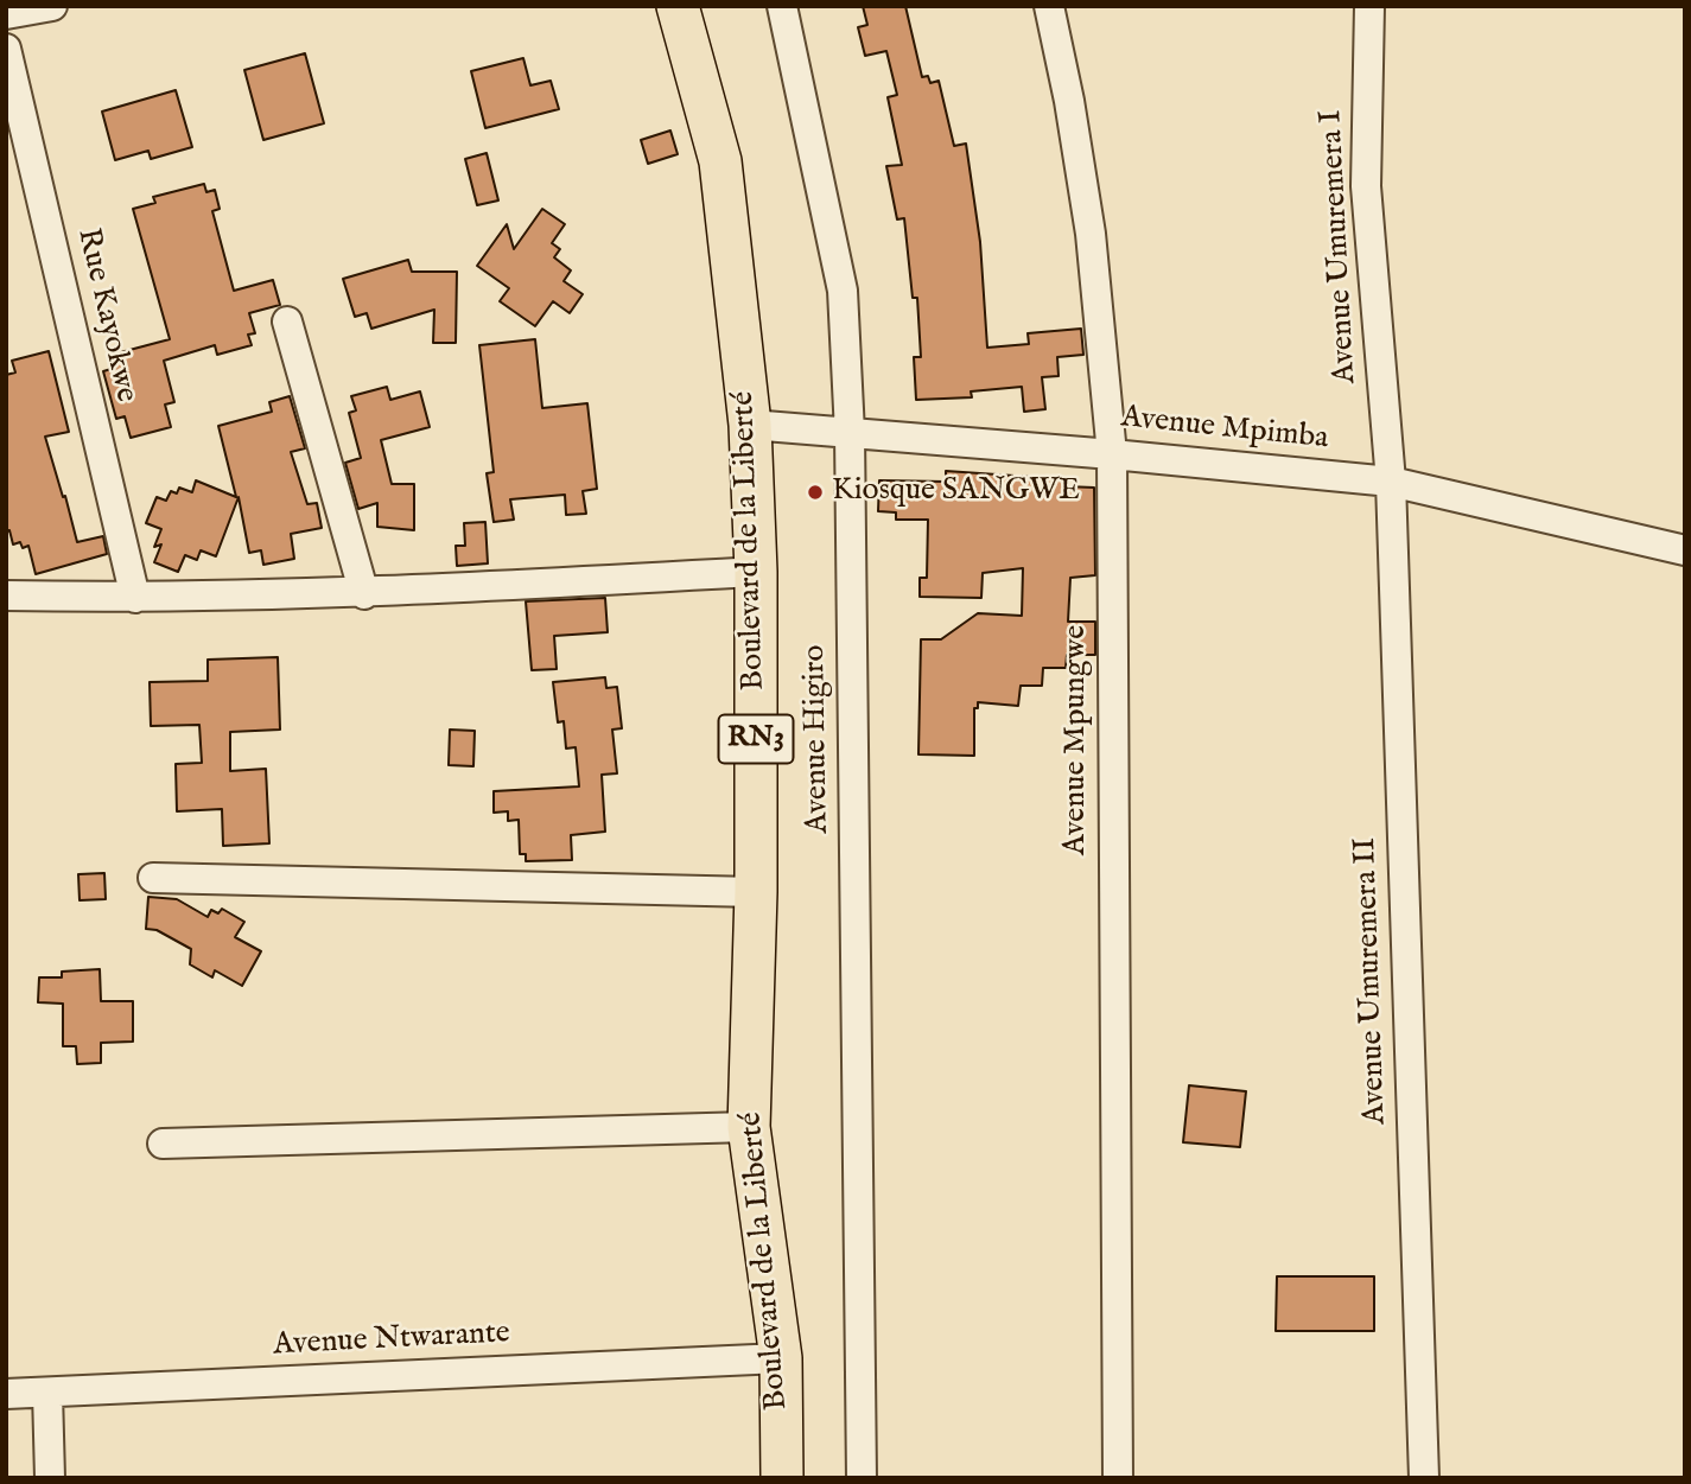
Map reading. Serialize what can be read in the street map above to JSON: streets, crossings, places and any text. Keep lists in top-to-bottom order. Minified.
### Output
{"streets":{"highway":["Boulevard de la Liberté","RN3"],"street":["Avenue Umuremera I","Rue Kayokwe","Avenue Mpimba","Avenue Higiro","Avenue Mpungwe","Avenue Umuremera II","Avenue Ntwarante"]},"crossings":[["Avenue Umuremera I","Avenue Mpimba"],["Avenue Umuremera I","Avenue Umuremera II"],["Avenue Mpimba","Boulevard de la Liberté"],["Avenue Mpimba","Avenue Higiro"],["Avenue Mpimba","Avenue Mpungwe"],["Avenue Mpimba","Avenue Umuremera II"],["Boulevard de la Liberté","Avenue Ntwarante"]],"places":["Kiosque SANGWE"]}
